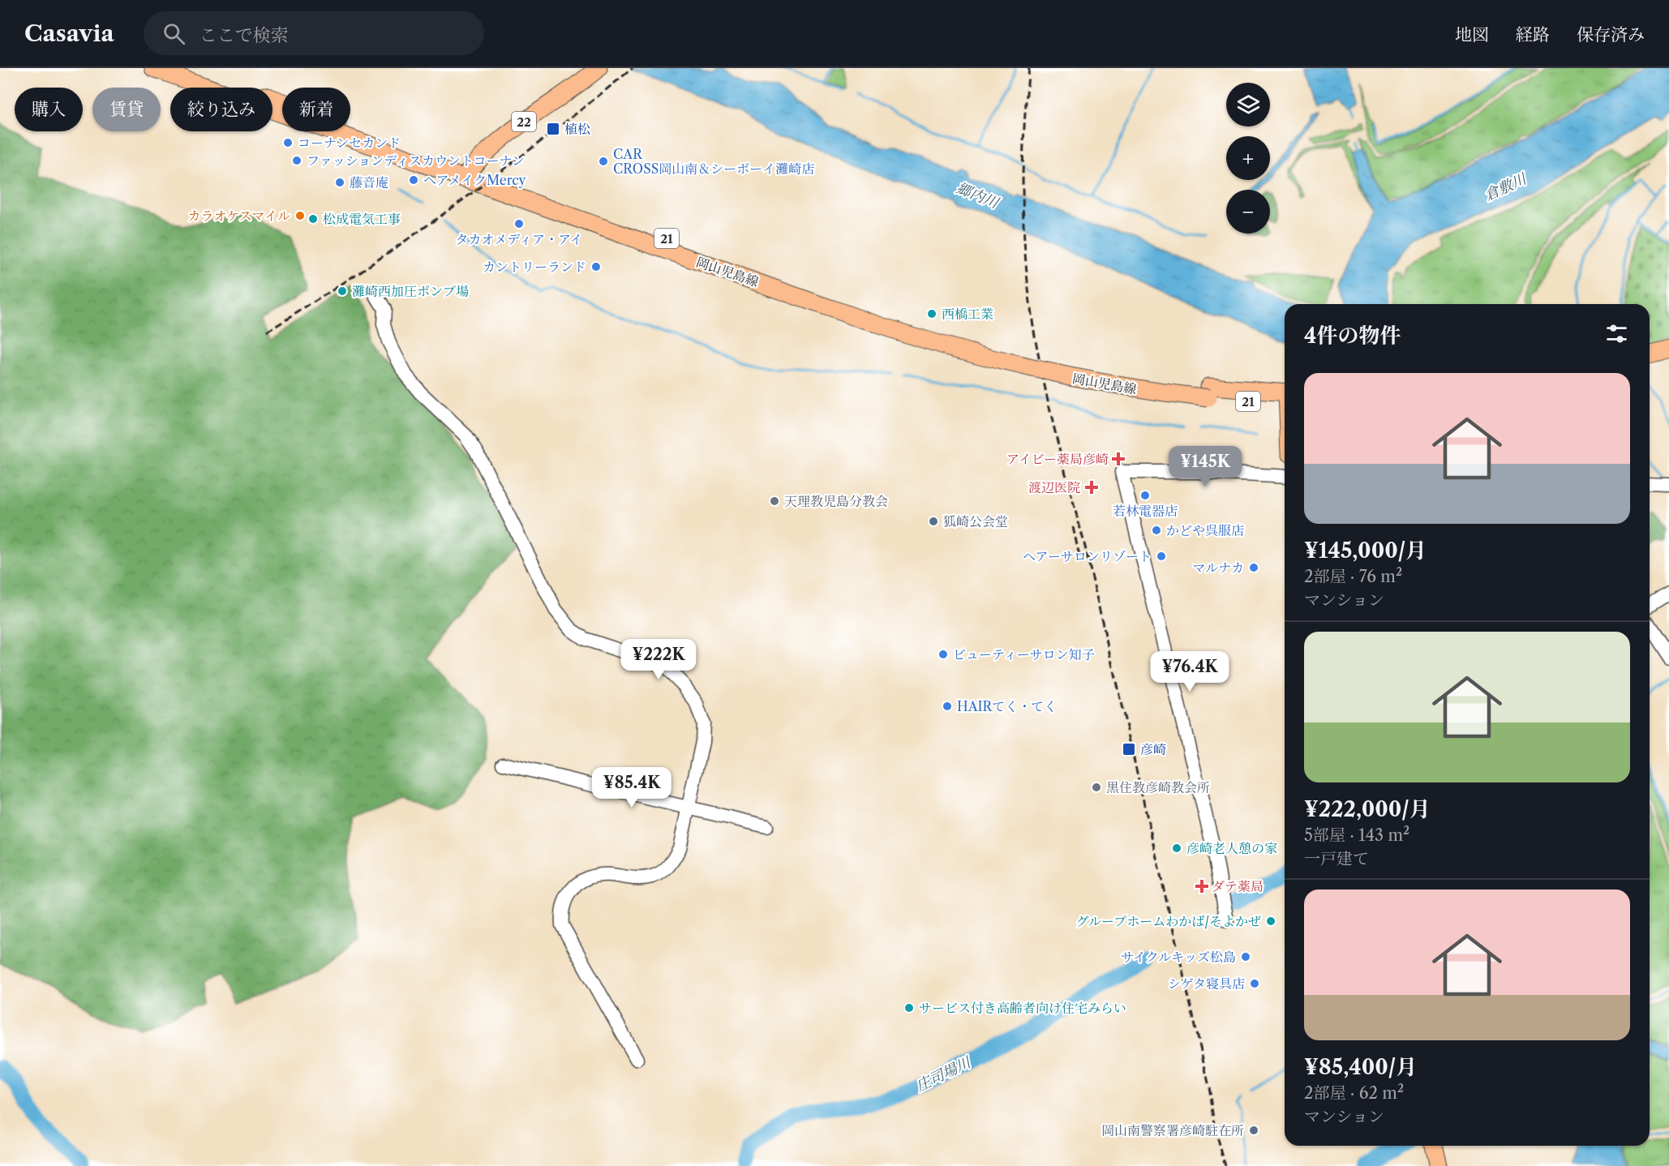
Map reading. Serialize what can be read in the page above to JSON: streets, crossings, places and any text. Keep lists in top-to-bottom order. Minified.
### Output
{"streets":{"main road":["22","21","岡山児島線"]},"crossings":[["22","岡山児島線"]],"water":["倉敷川","郷内川","庄司場川"],"places":{"transit":["植松","彦崎"],"other":["コーナンセカンド","ファッションディスカウントコーナン","CAR CROSS岡山南＆シーボーイ灘崎店","ヘアメイクMercy","藤音庵","カラオケスマイル","松成電気工事","タカオメディア・アイ","カントリーランド","灘崎西加圧ポンプ場","西橋工業","若林電器店","天理教児島分教会","狐崎公会堂","かどや呉服店","ヘアーサロンリゾート","マルナカ","ビューティーサロン知子","HAIRてく・てく","黒住教彦崎教会所","彦崎老人憩の家","グループホームわかば/そよかぜ","サイクルキッズ松島","シゲタ寝具店","サービス付き高齢者向け住宅みらい","岡山南警察署彦崎駐在所"],"health":["アイビー薬局彦崎","渡辺医院","ダテ薬局"]},"page":{"header":"Casavia","search":"ここで検索","nav":["地図","経路","保存済み"],"map_buttons":["+","−"],"chip":["購入","賃貸","絞り込み","新着"],"heading":"4件の物件","list":[{"name":"¥145,000/月","note":"2部屋 · 76 m² · マンション"},{"name":"¥222,000/月","note":"5部屋 · 143 m² · 一戸建て"},{"name":"¥85,400/月","note":"2部屋 · 62 m² · マンション"}],"price":["¥145K","¥222K","¥76.4K","¥85.4K"]}}
